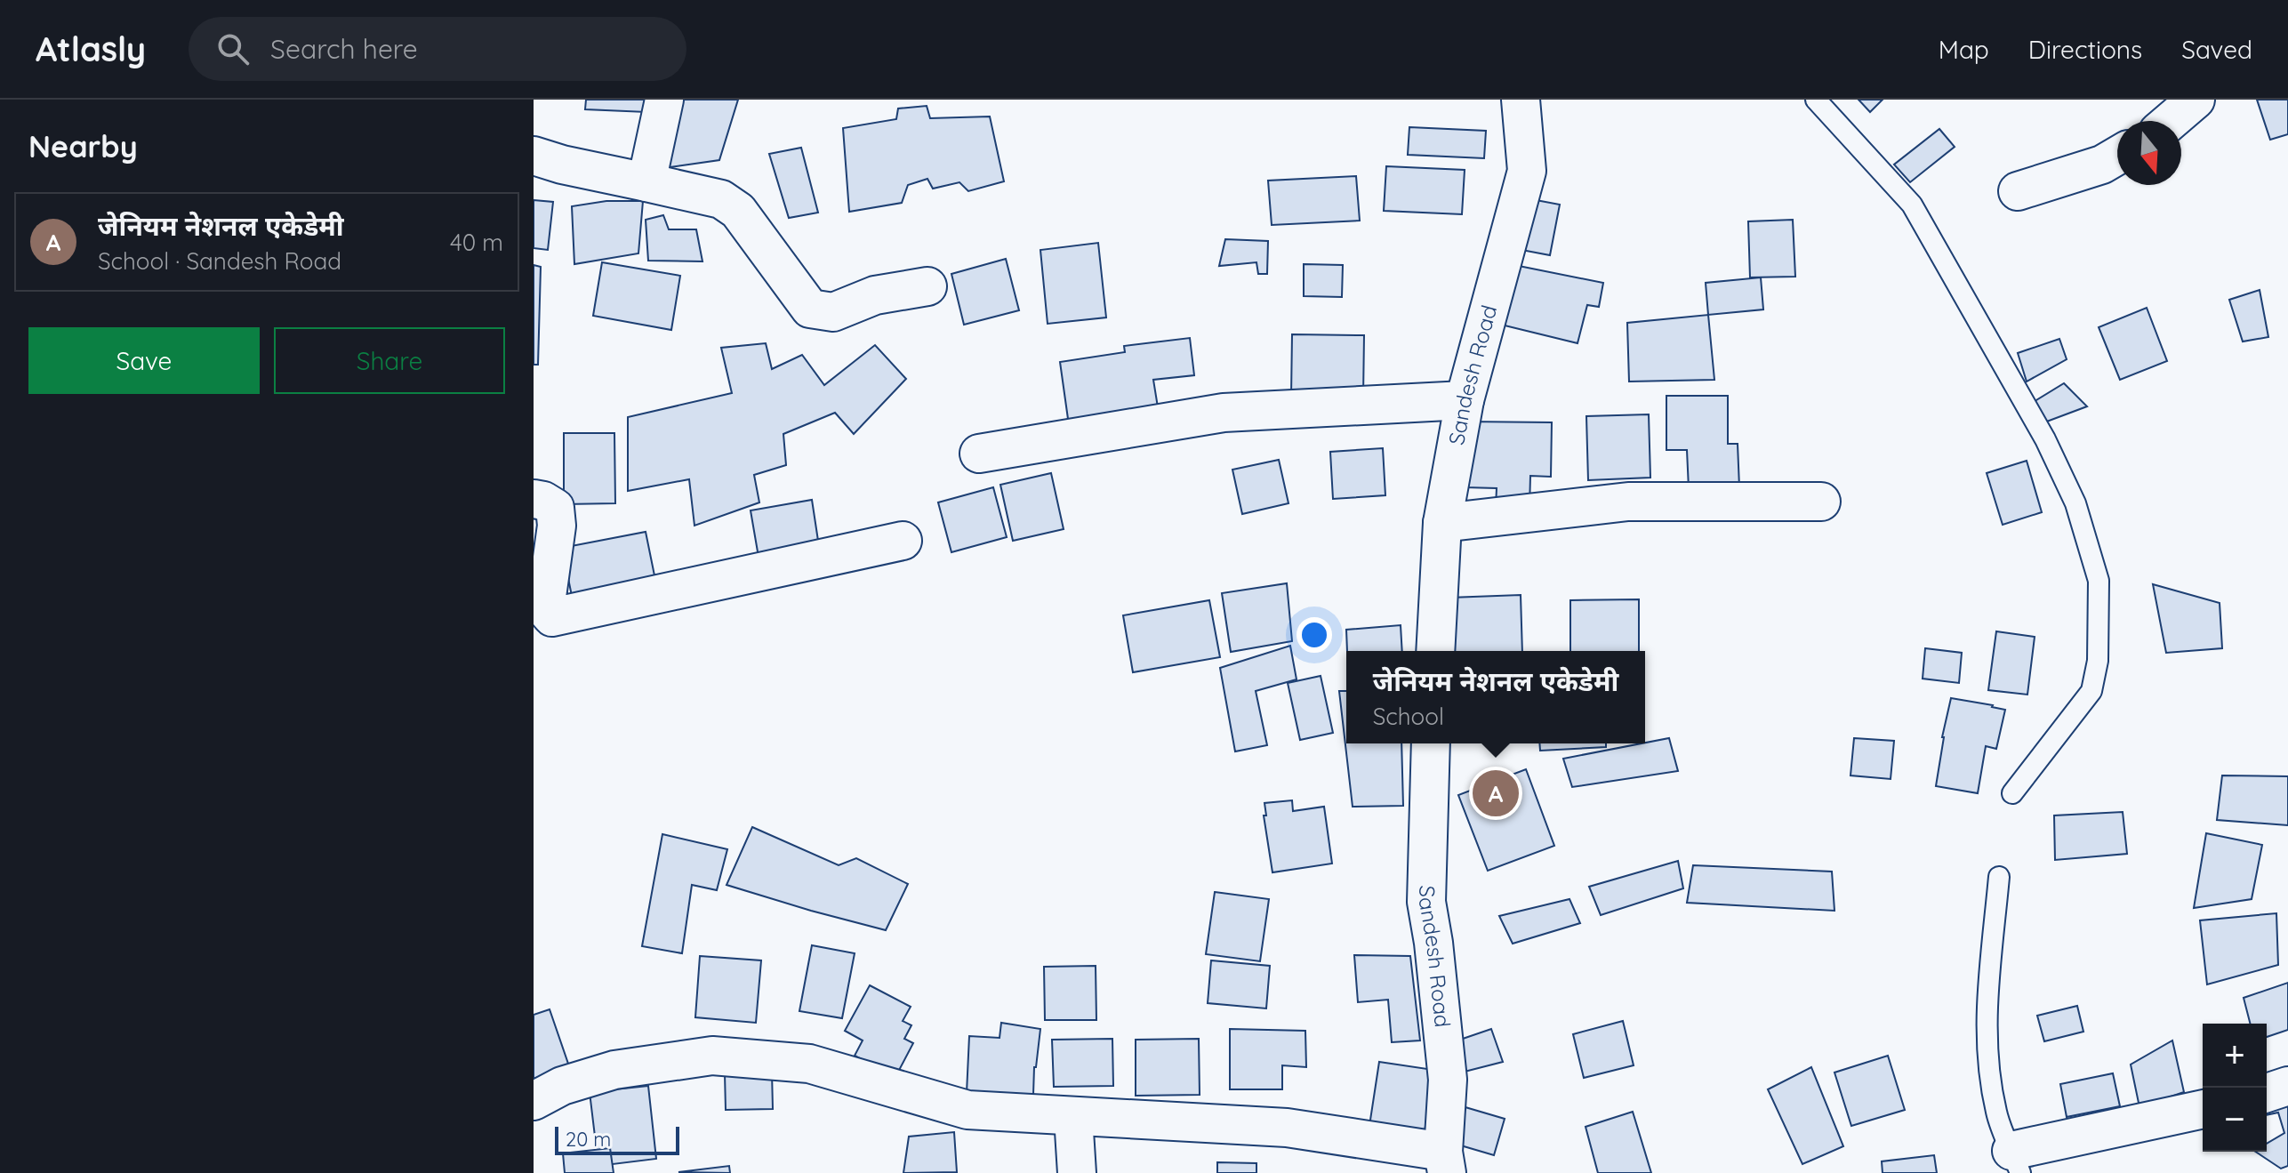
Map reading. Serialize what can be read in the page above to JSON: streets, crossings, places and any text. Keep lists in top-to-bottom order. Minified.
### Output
{"streets":{"street":["Sandesh Road"]},"scale_bar":"20 m","north":"bottom","page":{"header":"Atlasly","search":"Search here","nav":["Map","Directions","Saved"],"heading":"Nearby","list":[{"mark":"A","name":"जेनियम नेशनल एकेडेमी","note":"School · Sandesh Road","value":"40 m"}],"buttons":["Save","Share"],"popup":["जेनियम नेशनल एकेडेमी","School"],"pins":"A","map_buttons":["+","−"],"scale":"20 m"}}
